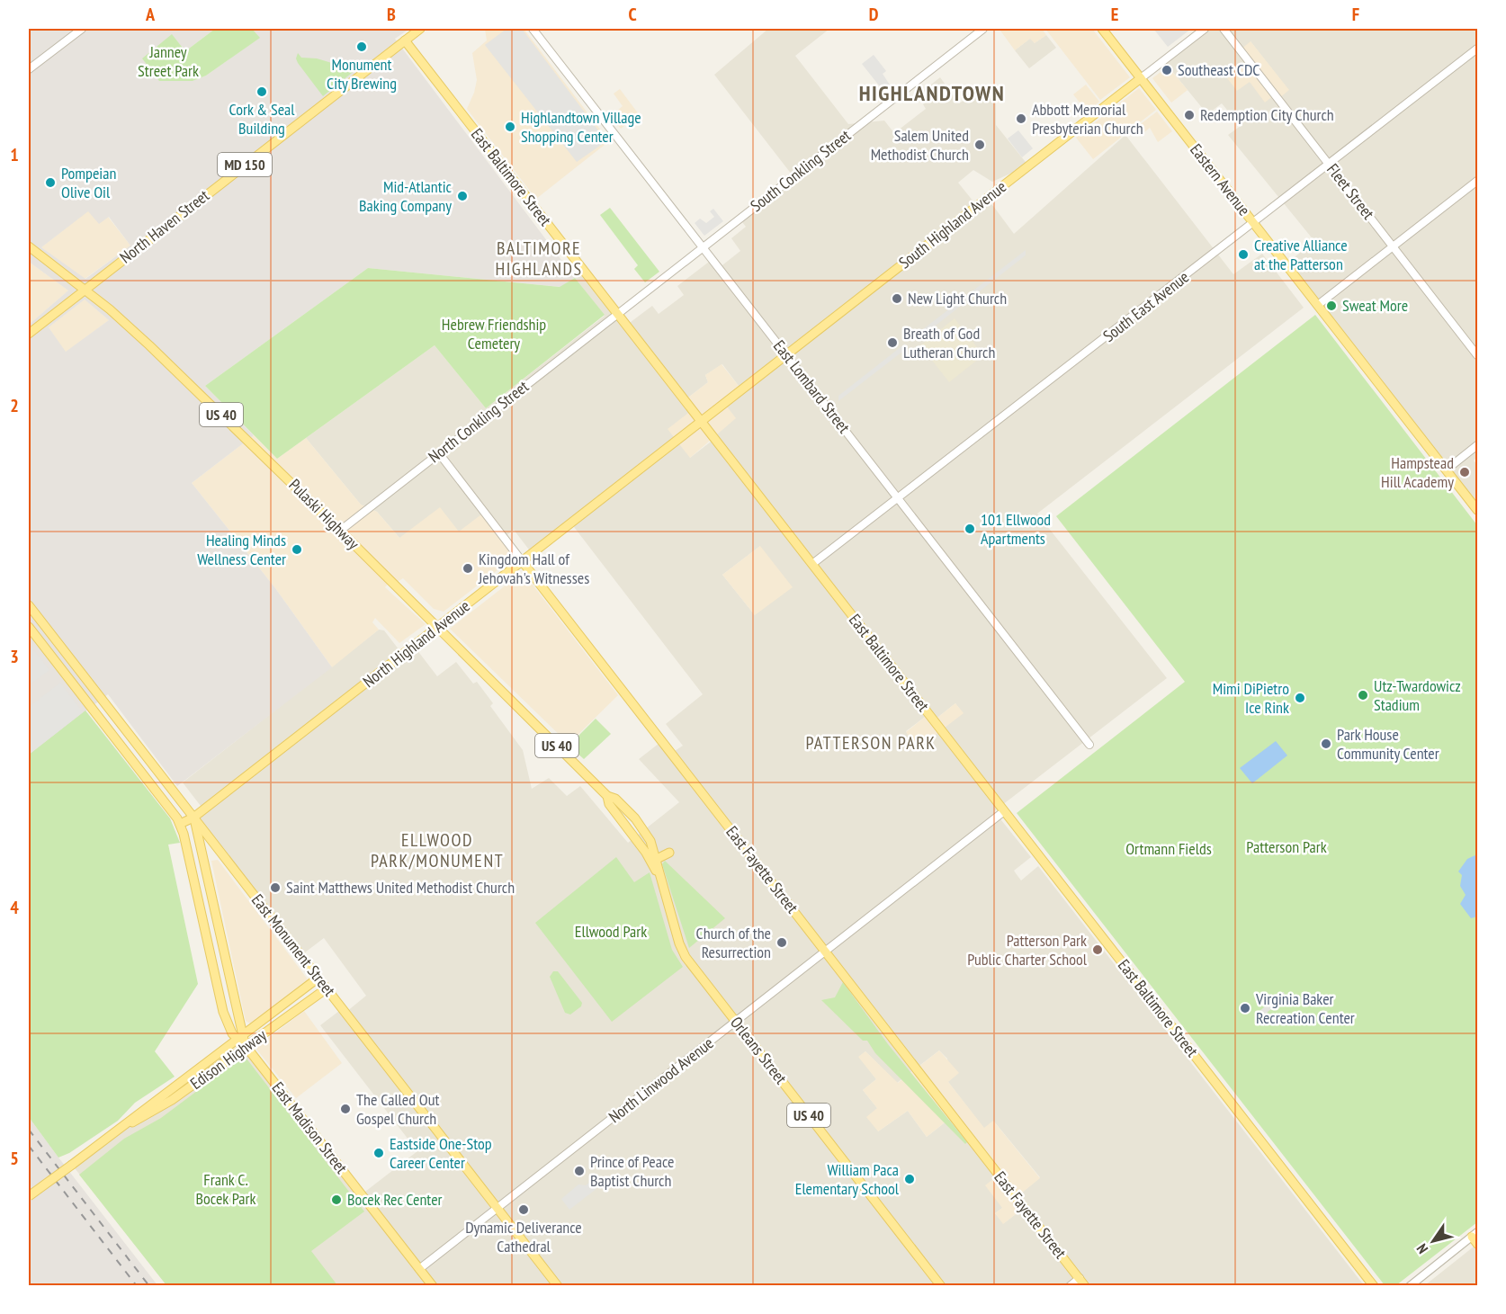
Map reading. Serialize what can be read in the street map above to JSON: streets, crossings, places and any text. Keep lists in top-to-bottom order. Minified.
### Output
{"streets":{"main road":["MD 150","East Baltimore Street","Eastern Avenue","South Highland Avenue","North Haven Street","US 40","Pulaski Highway","North Highland Avenue","East Fayette Street","East Monument Street","Orleans Street","Edison Highway","East Madison Street"],"street":["South Conkling Street","Fleet Street","South East Avenue","East Lombard Street","North Conkling Street","North Linwood Avenue"]},"crossings":[["MD 150","East Baltimore Street"],["MD 150","North Haven Street"],["South Conkling Street","East Baltimore Street"],["South Conkling Street","East Lombard Street"],["South Conkling Street","North Conkling Street"],["East Baltimore Street","South Highland Avenue"],["East Baltimore Street","North Haven Street"],["East Baltimore Street","South East Avenue"],["East Baltimore Street","North Conkling Street"],["East Baltimore Street","North Highland Avenue"],["East Baltimore Street","North Linwood Avenue"],["Eastern Avenue","South Highland Avenue"],["Eastern Avenue","South East Avenue"],["Fleet Street","South East Avenue"],["South Highland Avenue","East Lombard Street"],["South Highland Avenue","North Highland Avenue"],["North Haven Street","Pulaski Highway"],["South East Avenue","East Lombard Street"],["North Conkling Street","Pulaski Highway"],["North Conkling Street","East Fayette Street"],["Pulaski Highway","North Highland Avenue"],["Pulaski Highway","Orleans Street"],["North Highland Avenue","East Fayette Street"],["North Highland Avenue","East Monument Street"],["North Highland Avenue","East Madison Street"],["East Fayette Street","North Linwood Avenue"],["East Monument Street","Edison Highway"],["East Monument Street","North Linwood Avenue"],["East Monument Street","East Madison Street"],["Orleans Street","North Linwood Avenue"],["Edison Highway","East Madison Street"],["North Linwood Avenue","East Madison Street"]],"districts":["HIGHLANDTOWN","BALTIMORE HIGHLANDS","PATTERSON PARK","ELLWOOD PARK/MONUMENT"],"parks":["Janney Street Park","Hebrew Friendship Cemetery","Patterson Park","Ortmann Fields","Ellwood Park","Frank C. Bocek Park"],"places":["Monument City Brewing","Southeast CDC","Cork & Seal Building","Redemption City Church","Abbott Memorial Presbyterian Church","Highlandtown Village Shopping Center","Salem United Methodist Church","Pompeian Olive Oil","Mid-Atlantic Baking Company","Creative Alliance at the Patterson","New Light Church","Sweat More","Breath of God Lutheran Church","Hampstead Hill Academy","101 Ellwood Apartments","Healing Minds Wellness Center","Kingdom Hall of Jehovah's Witnesses","Utz-Twardowicz Stadium","Mimi DiPietro Ice Rink","Park House Community Center","Saint Matthews United Methodist Church","Church of the Resurrection","Patterson Park Public Charter School","Virginia Baker Recreation Center","The Called Out Gospel Church","Eastside One-Stop Career Center","Prince of Peace Baptist Church","William Paca Elementary School","Bocek Rec Center","Dynamic Deliverance Cathedral"],"north":"bottom left","grid":{"columns":["A","B","C","D","E","F"],"rows":["1","2","3","4","5"]}}
